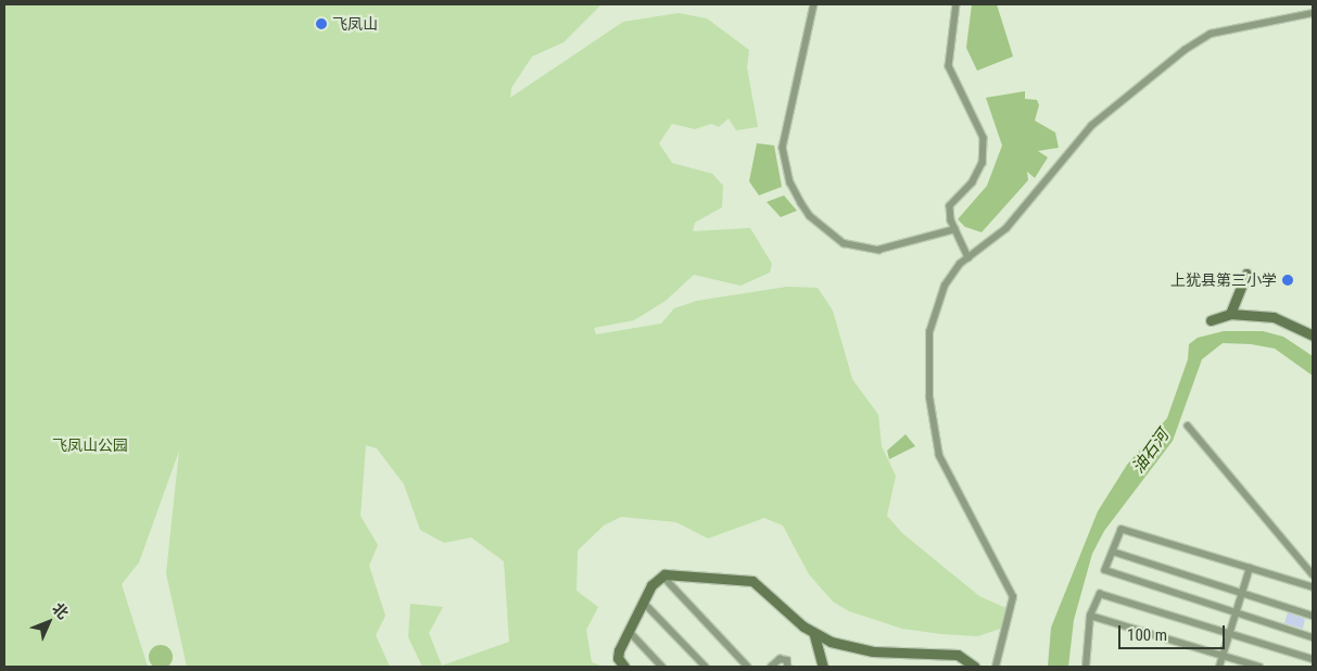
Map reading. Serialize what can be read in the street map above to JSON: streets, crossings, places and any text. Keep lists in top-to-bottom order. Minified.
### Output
{"water":["油石河"],"parks":["飞凤山公园"],"places":["飞凤山","上犹县第三小学"],"scale_bar":"100 m","north":"top right"}
